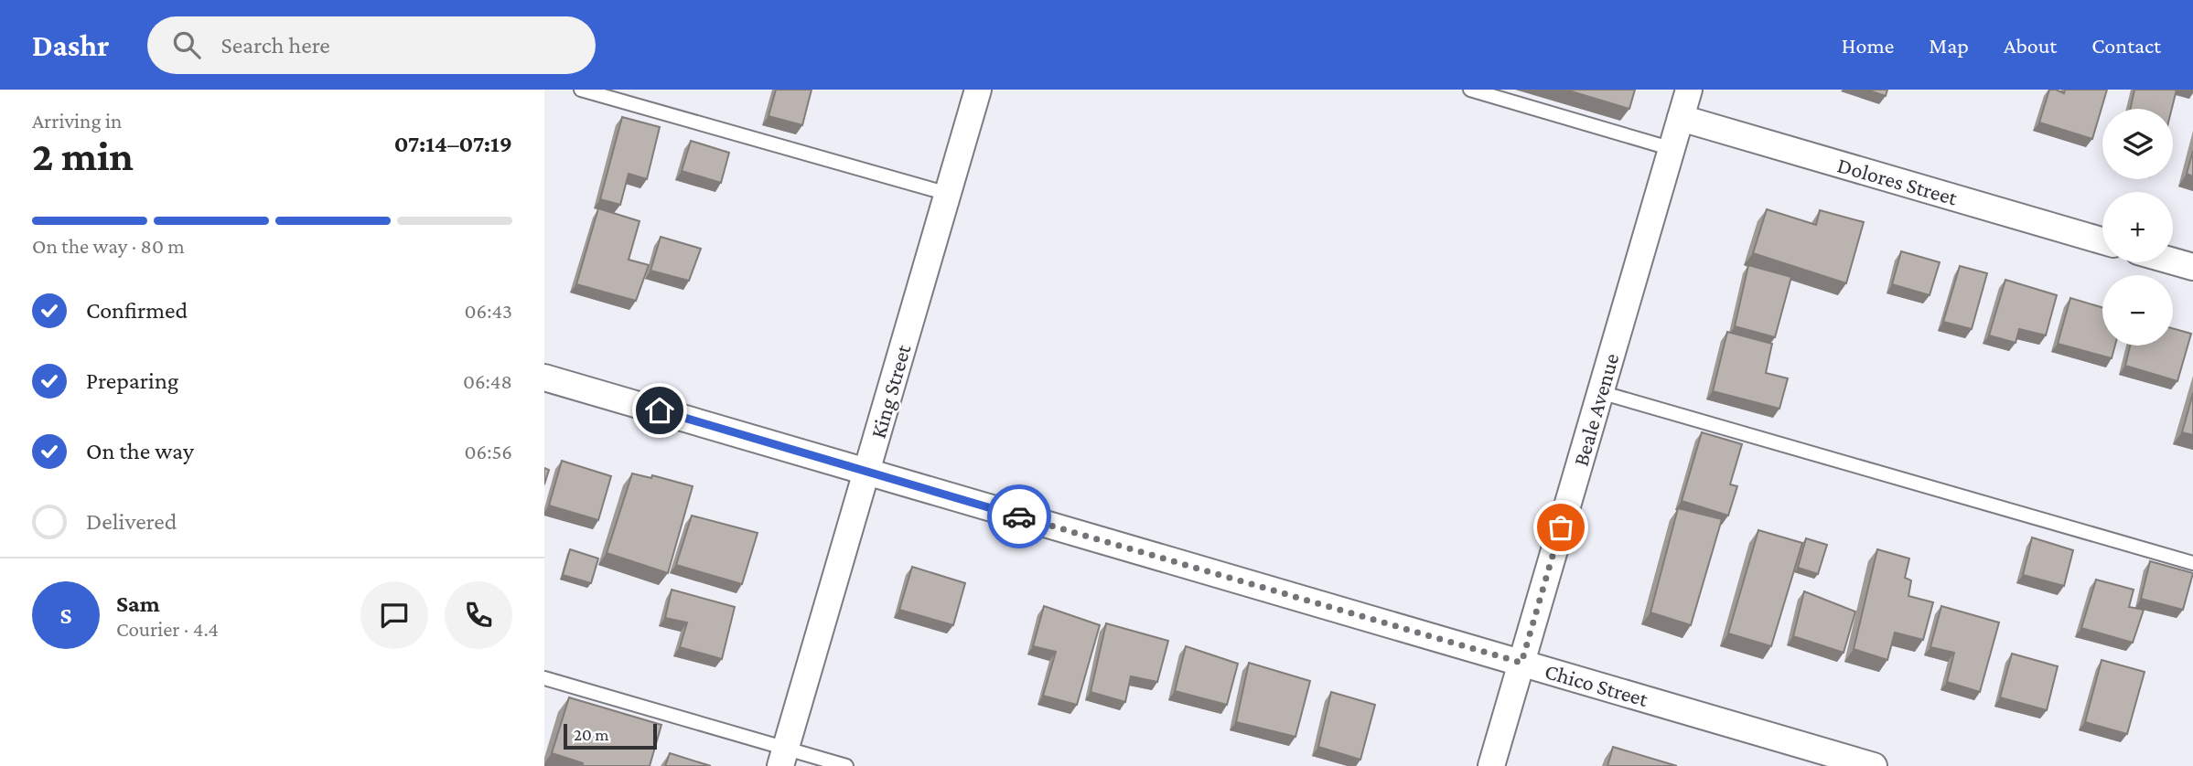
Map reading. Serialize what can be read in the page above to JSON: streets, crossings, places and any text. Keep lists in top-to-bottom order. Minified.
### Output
{"streets":{"street":["Dolores Street","King Street","Beale Avenue","Chico Street"]},"crossings":[["Dolores Street","Beale Avenue"],["King Street","Chico Street"],["Beale Avenue","Chico Street"]],"scale_bar":"20 m","page":{"header":"Dashr","search":"Search here","nav":["Home","Map","About","Contact"],"heading":["2 min","Arriving in","07:14–07:19"],"panel":["Sam","Courier · 4.4"],"map_buttons":["+","−"],"bar":"On the way · 80 m","list":[["Confirmed","06:43"],["Preparing","06:48"],["On the way","06:56"],"Delivered"],"round":"S","scale":"20 m"}}
